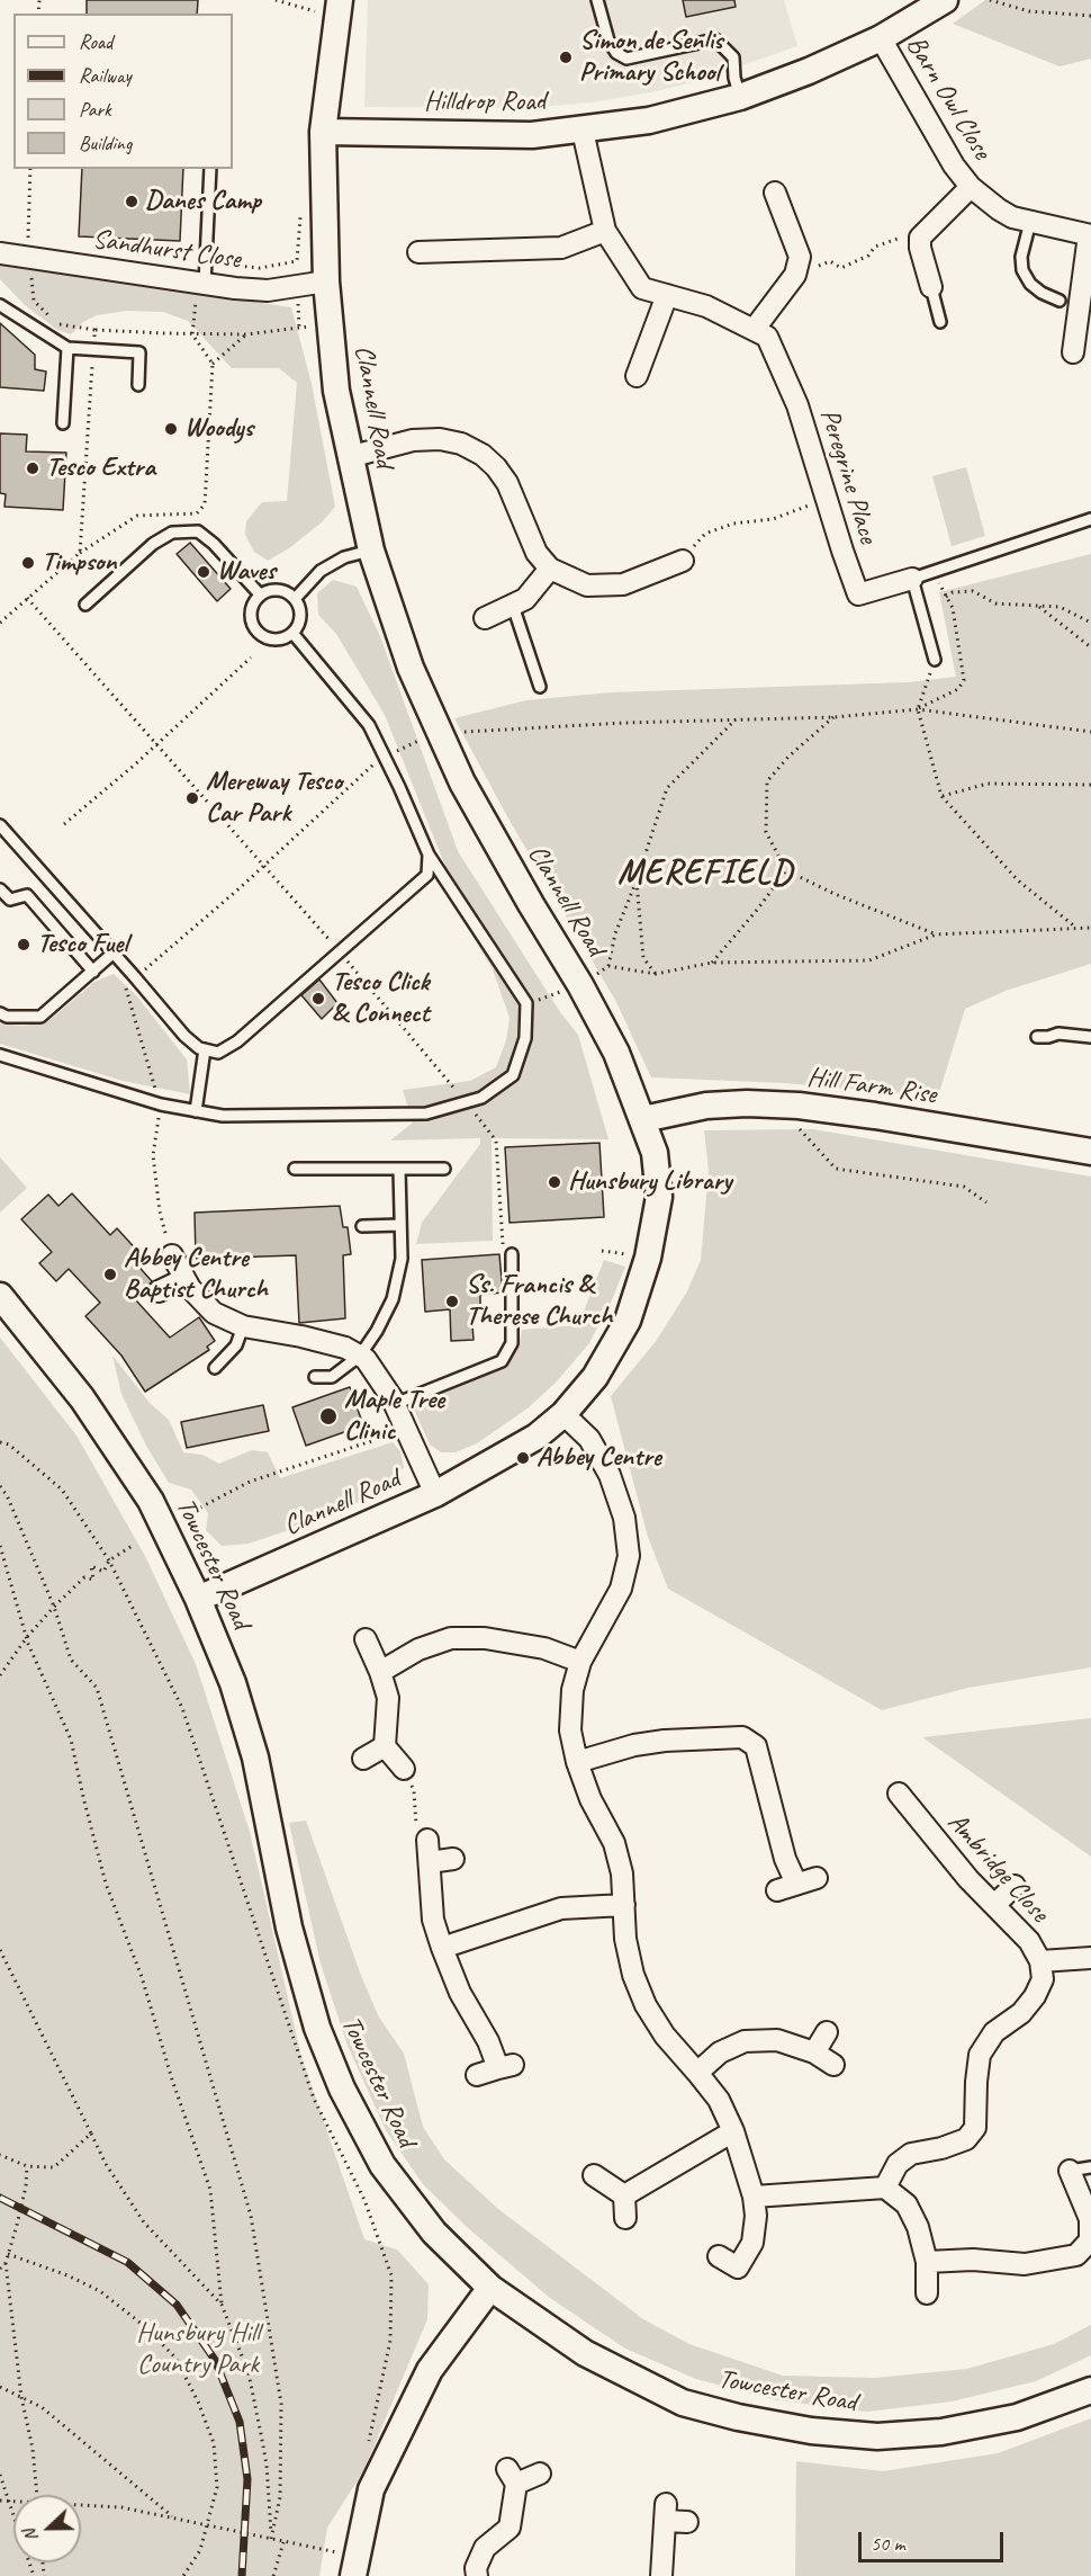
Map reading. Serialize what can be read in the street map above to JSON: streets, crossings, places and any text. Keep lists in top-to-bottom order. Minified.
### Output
{"streets":{"street":["Barn Owl Close","Hilldrop Road","Sandhurst Close","Clannell Road","Peregrine Place","Hill Farm Rise","Towcester Road","Ambridge Close"]},"crossings":[["Barn Owl Close","Hilldrop Road"],["Hilldrop Road","Clannell Road"],["Hilldrop Road","Peregrine Place"],["Sandhurst Close","Clannell Road"],["Clannell Road","Hill Farm Rise"],["Clannell Road","Towcester Road"]],"districts":["MEREFIELD"],"parks":["Hunsbury Hill Country Park"],"places":["Simon de Senlis Primary School","Danes Camp","Woodys","Tesco Extra","Timpson","Waves","Mereway Tesco Car Park","Tesco Fuel","Tesco Click & Connect","Hunsbury Library","Abbey Centre Baptist Church","Ss. Francis & Therese Church","Maple Tree Clinic","Abbey Centre"],"legend":["Road","Railway","Park","Building"],"scale_bar":"50 m","north":"left"}
